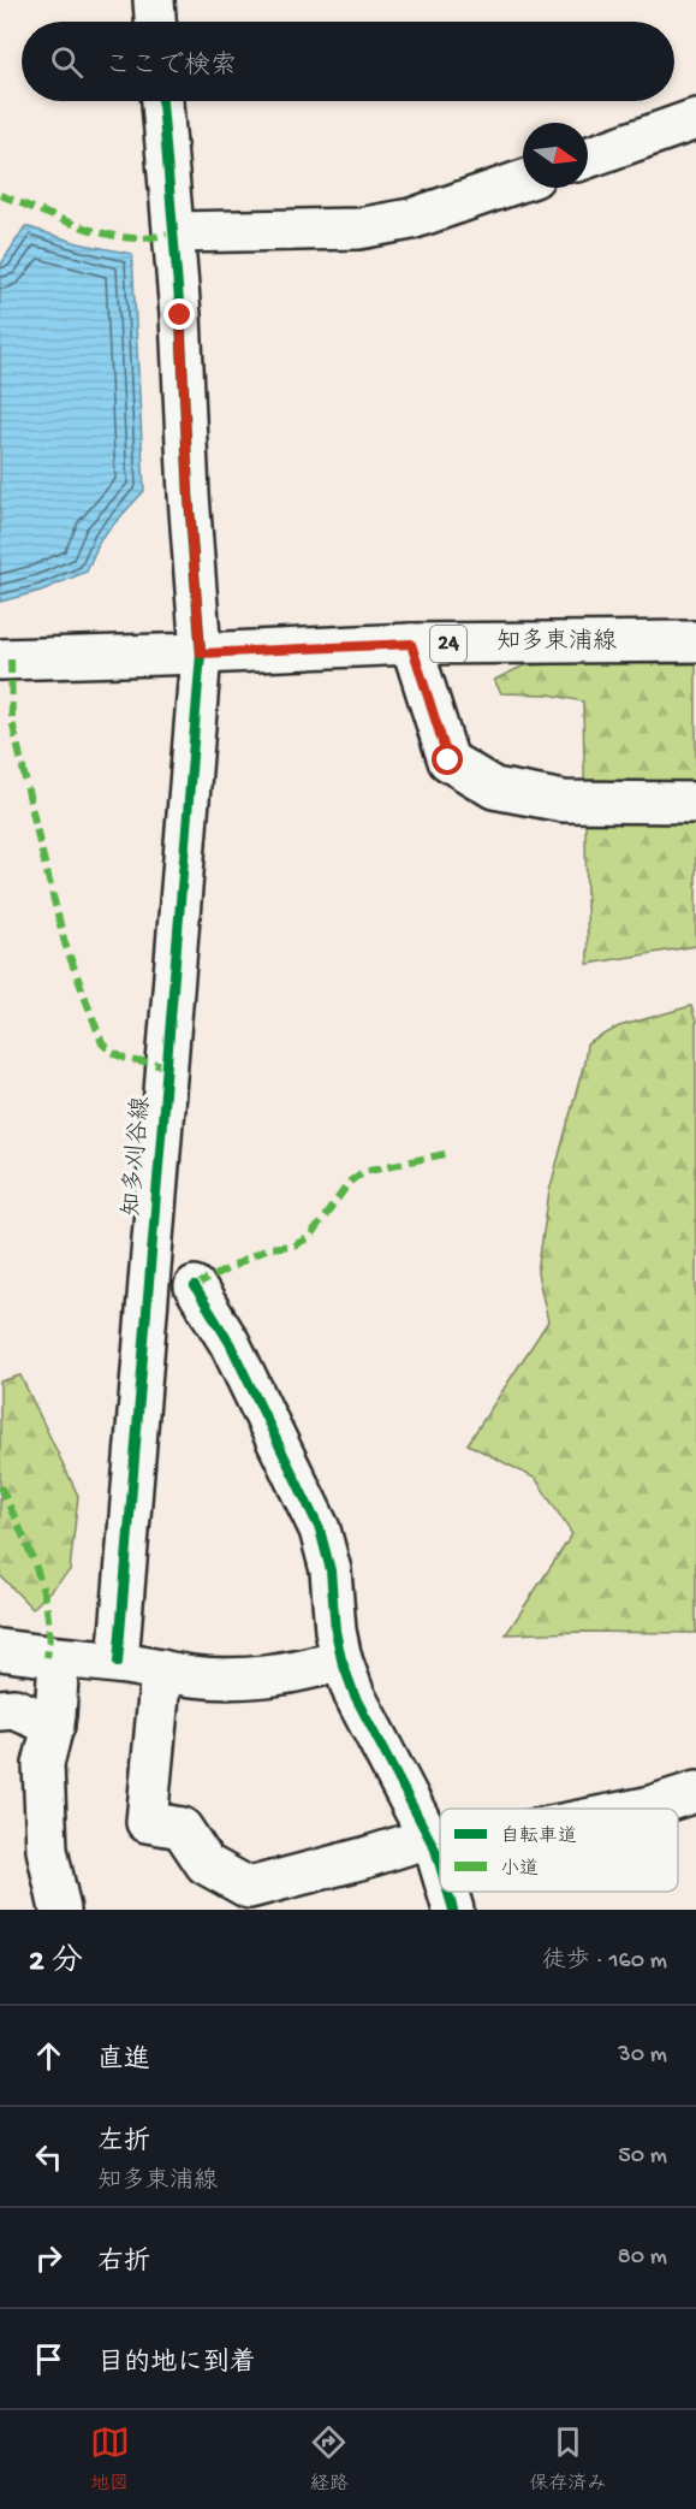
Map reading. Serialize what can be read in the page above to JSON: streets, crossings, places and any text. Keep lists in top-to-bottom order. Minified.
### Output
{"streets":{"street":["知多東浦線","24","知多刈谷線"]},"crossings":[["知多東浦線","知多刈谷線"]],"legend":["自転車道","小道"],"north":"right","page":{"search":"ここで検索","heading":["2 分","徒歩 · 160 m"],"list":[["直進","30 m"],["左折","知多東浦線","50 m"],["右折","80 m"],"目的地に到着"],"nav":["地図","経路","保存済み"]}}
